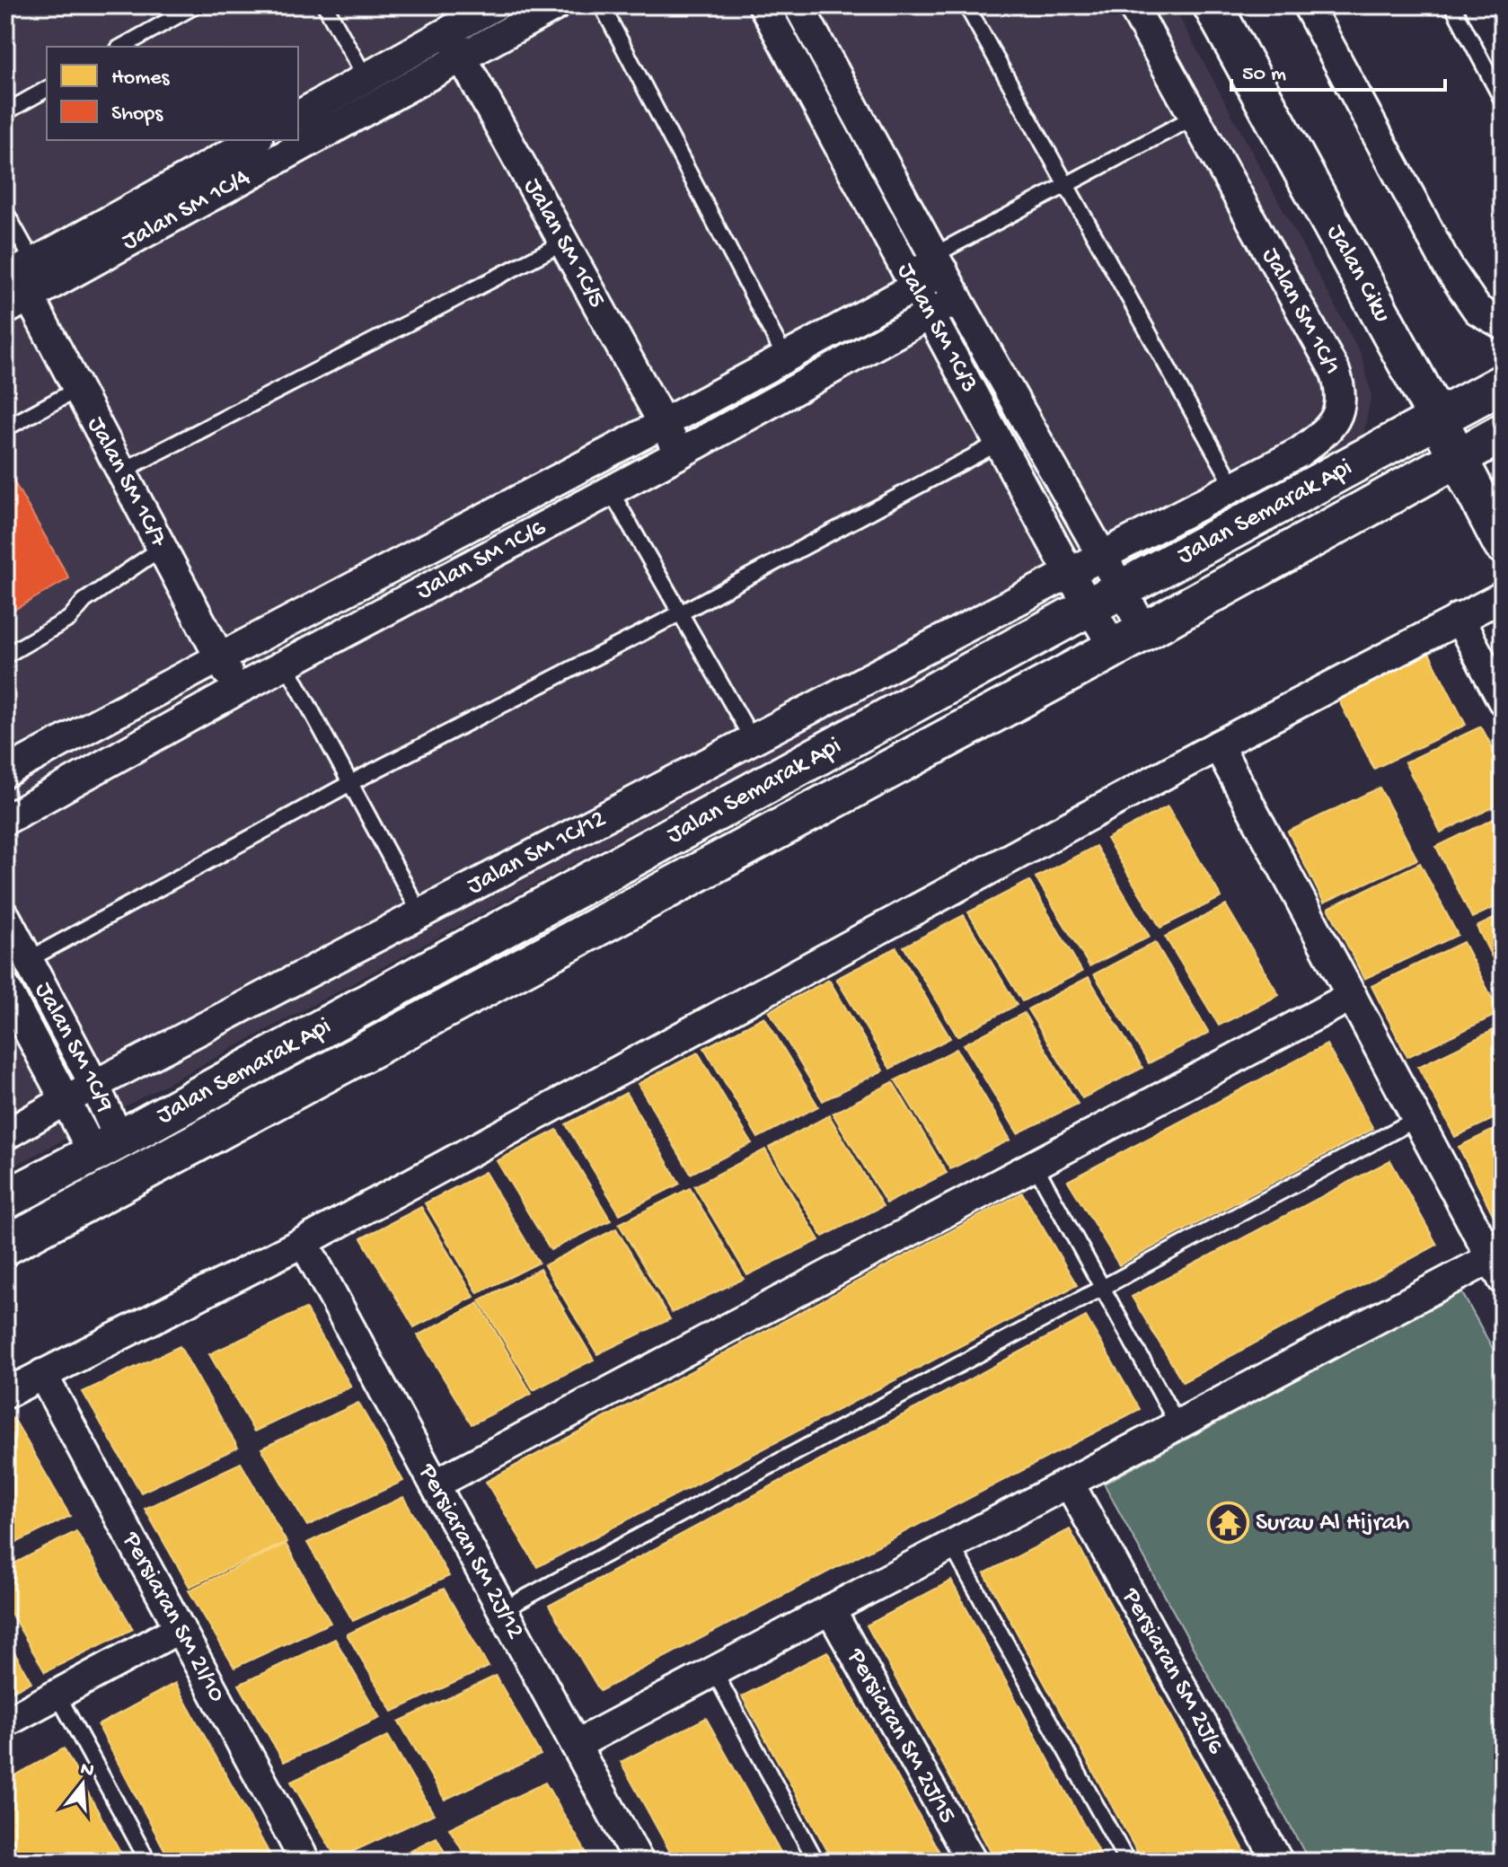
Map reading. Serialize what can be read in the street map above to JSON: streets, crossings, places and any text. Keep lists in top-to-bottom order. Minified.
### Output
{"streets":{"street":["Jalan SM 1C/4","Jalan SM 1C/5","Jalan Ciku","Jalan SM 1C/1","Jalan SM 1C/3","Jalan SM 1C/7","Jalan Semarak Api","Jalan SM 1C/6","Jalan SM 1C/12","Jalan SM 1C/9","Persiaran SM 2J/12","Persiaran SM 2I/10","Persiaran SM 2J/6","Persiaran SM 2J/15"]},"crossings":[["Jalan SM 1C/4","Jalan SM 1C/5"],["Jalan SM 1C/4","Jalan SM 1C/7"],["Jalan SM 1C/5","Jalan SM 1C/6"],["Jalan Ciku","Jalan Semarak Api"],["Jalan SM 1C/1","Jalan SM 1C/3"],["Jalan SM 1C/1","Jalan SM 1C/12"],["Jalan SM 1C/3","Jalan Semarak Api"],["Jalan SM 1C/3","Jalan SM 1C/6"],["Jalan SM 1C/3","Jalan SM 1C/12"],["Jalan SM 1C/7","Jalan SM 1C/6"],["Jalan Semarak Api","Jalan SM 1C/9"],["Jalan SM 1C/12","Jalan SM 1C/9"]],"places":{"temple":["Surau Al Hijrah"]},"legend":["Homes","Shops"],"scale_bar":"50 m","north":"top"}
